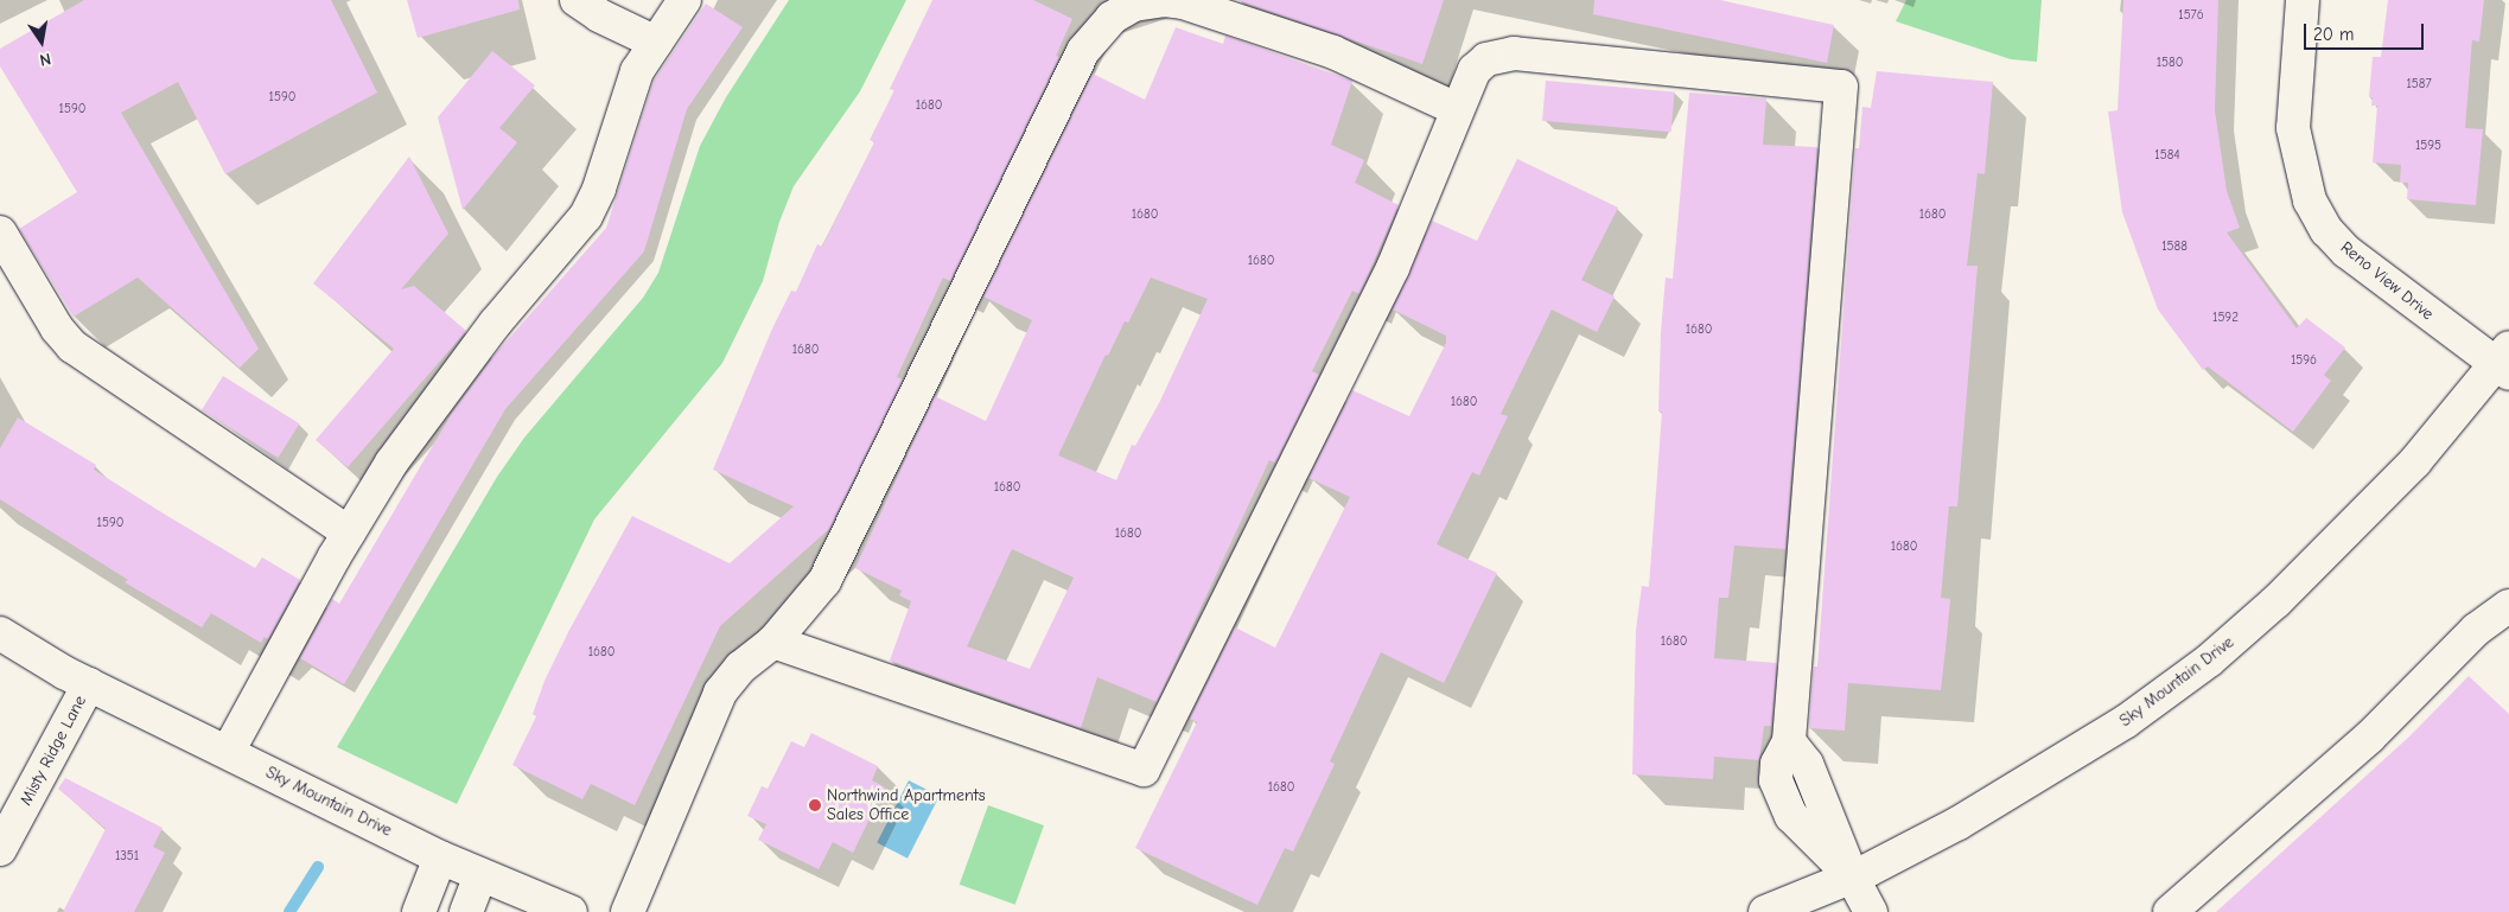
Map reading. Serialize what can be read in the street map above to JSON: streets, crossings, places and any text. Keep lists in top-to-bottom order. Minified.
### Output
{"streets":{"street":["Reno View Drive","Sky Mountain Drive","Misty Ridge Lane"]},"crossings":[["Reno View Drive","Sky Mountain Drive"],["Sky Mountain Drive","Misty Ridge Lane"]],"places":["Northwind Apartments Sales Office"],"house_numbers":["1576","1580","1587","1590","1680","1590","1595","1584","1680","1680","1588","1680","1592","1680","1680","1596","1680","1680","1590","1680","1680","1680","1680","1680","1351"],"scale_bar":"20 m","north":"bottom"}
